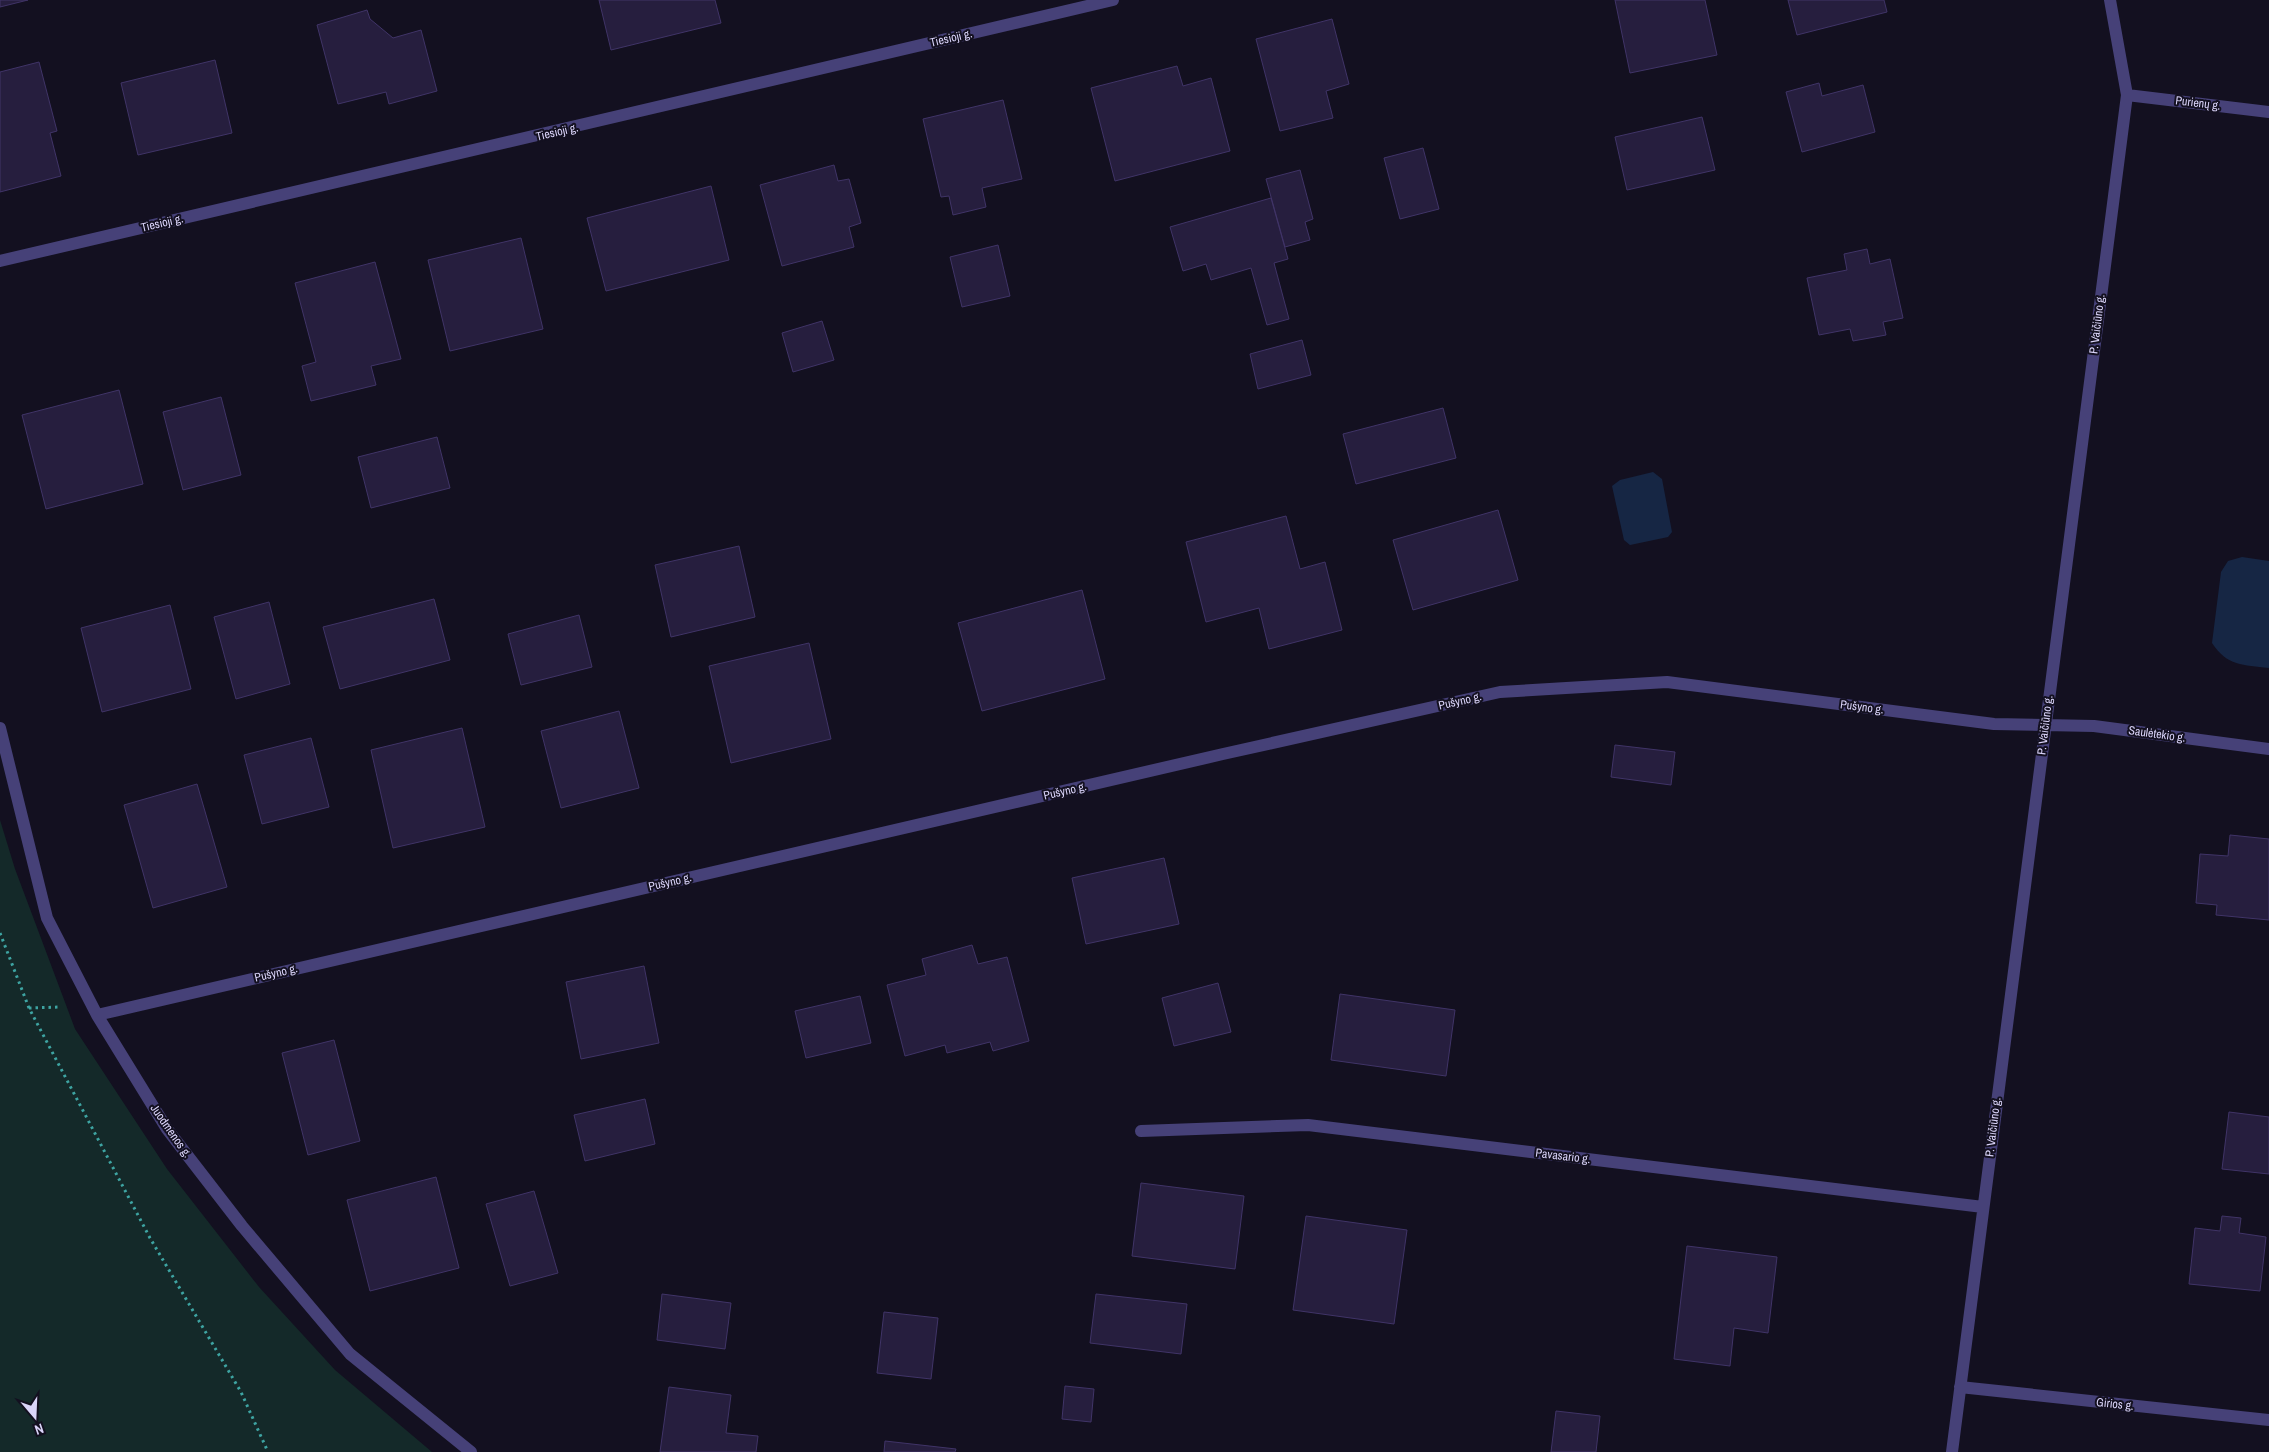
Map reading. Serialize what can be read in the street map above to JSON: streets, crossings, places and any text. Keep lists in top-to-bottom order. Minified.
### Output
{"streets":{"street":["Tiesioji g.","Purienų g.","P. Vaičiūno g.","Pušyno g.","Saulėtekio g.","Juodmenos g.","Pavasario g.","Girios g."]},"crossings":[["Purienų g.","P. Vaičiūno g."],["P. Vaičiūno g.","Pušyno g."],["P. Vaičiūno g.","Saulėtekio g."],["P. Vaičiūno g.","Pavasario g."],["P. Vaičiūno g.","Girios g."],["Pušyno g.","Saulėtekio g."],["Pušyno g.","Juodmenos g."]],"north":"bottom"}
